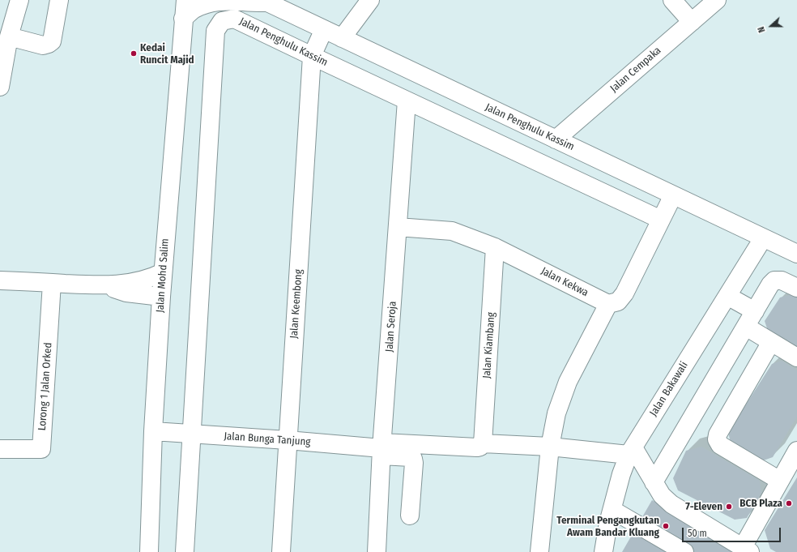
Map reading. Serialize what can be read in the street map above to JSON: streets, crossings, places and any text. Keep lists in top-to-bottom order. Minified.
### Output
{"streets":{"street":["Jalan Penghulu Kassim","Jalan Cempaka","Jalan Mohd Salim","Jalan Kekwa","Jalan Keembong","Jalan Seroja","Jalan Kiambang","Lorong 1 Jalan Orked","Jalan Bakawali","Jalan Bunga Tanjung"]},"crossings":[["Jalan Penghulu Kassim","Jalan Cempaka"],["Jalan Penghulu Kassim","Jalan Keembong"],["Jalan Penghulu Kassim","Jalan Seroja"],["Jalan Penghulu Kassim","Jalan Bakawali"],["Jalan Penghulu Kassim","Jalan Bunga Tanjung"],["Jalan Mohd Salim","Jalan Bunga Tanjung"],["Jalan Kekwa","Jalan Seroja"],["Jalan Kekwa","Jalan Kiambang"],["Jalan Keembong","Jalan Bunga Tanjung"],["Jalan Seroja","Jalan Bunga Tanjung"]],"places":["Kedai Runcit Majid","BCB Plaza","7-Eleven","Terminal Pengangkutan Awam Bandar Kluang"],"scale_bar":"50 m","north":"left"}
